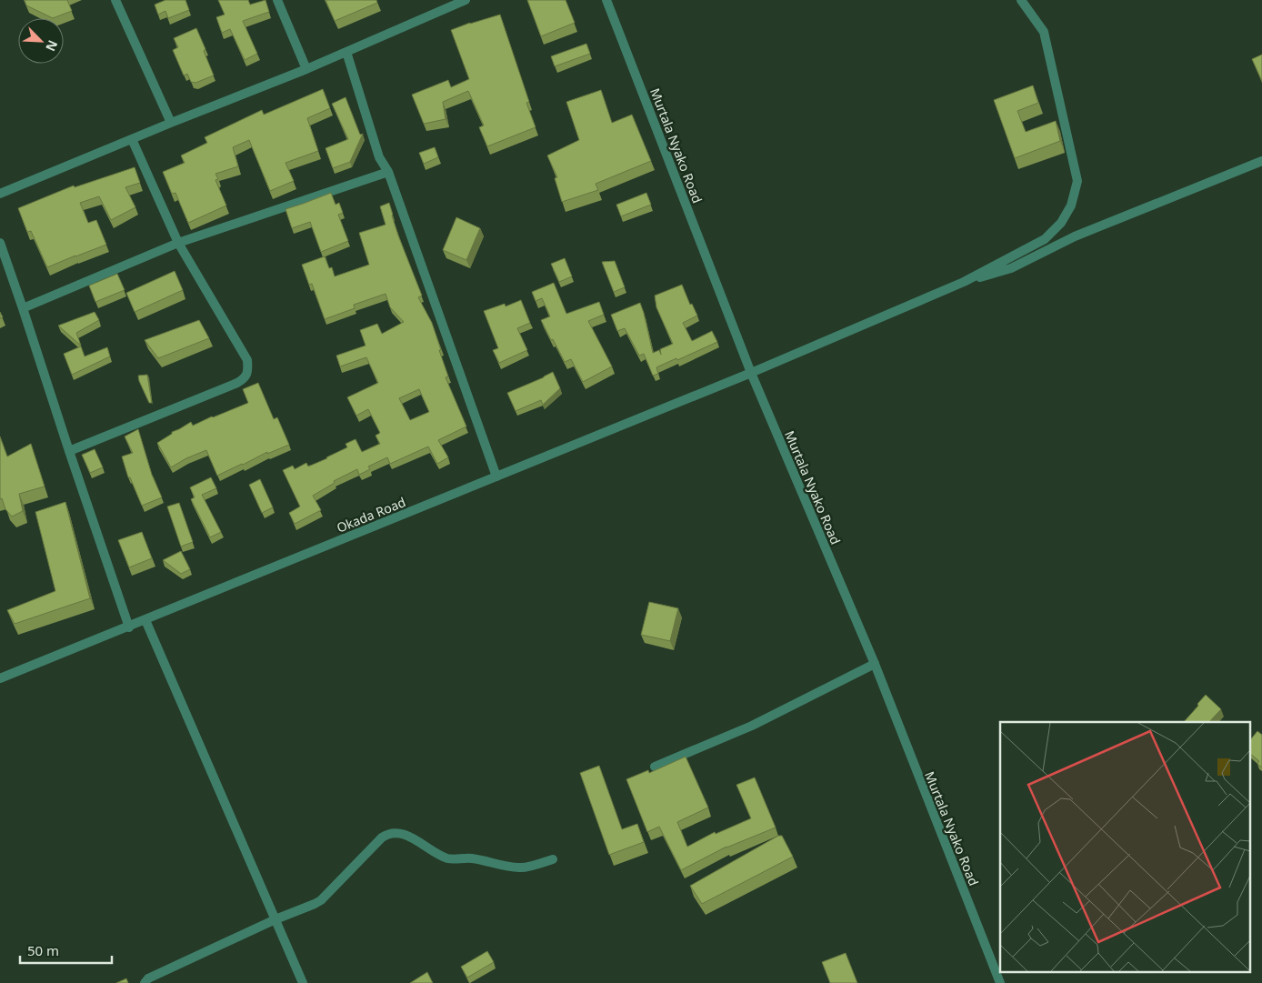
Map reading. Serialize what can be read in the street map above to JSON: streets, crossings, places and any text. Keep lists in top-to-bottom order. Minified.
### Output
{"streets":{"street":["Murtala Nyako Road","Okada Road"]},"crossings":[["Murtala Nyako Road","Okada Road"]],"scale_bar":"50 m","north":"bottom right"}
